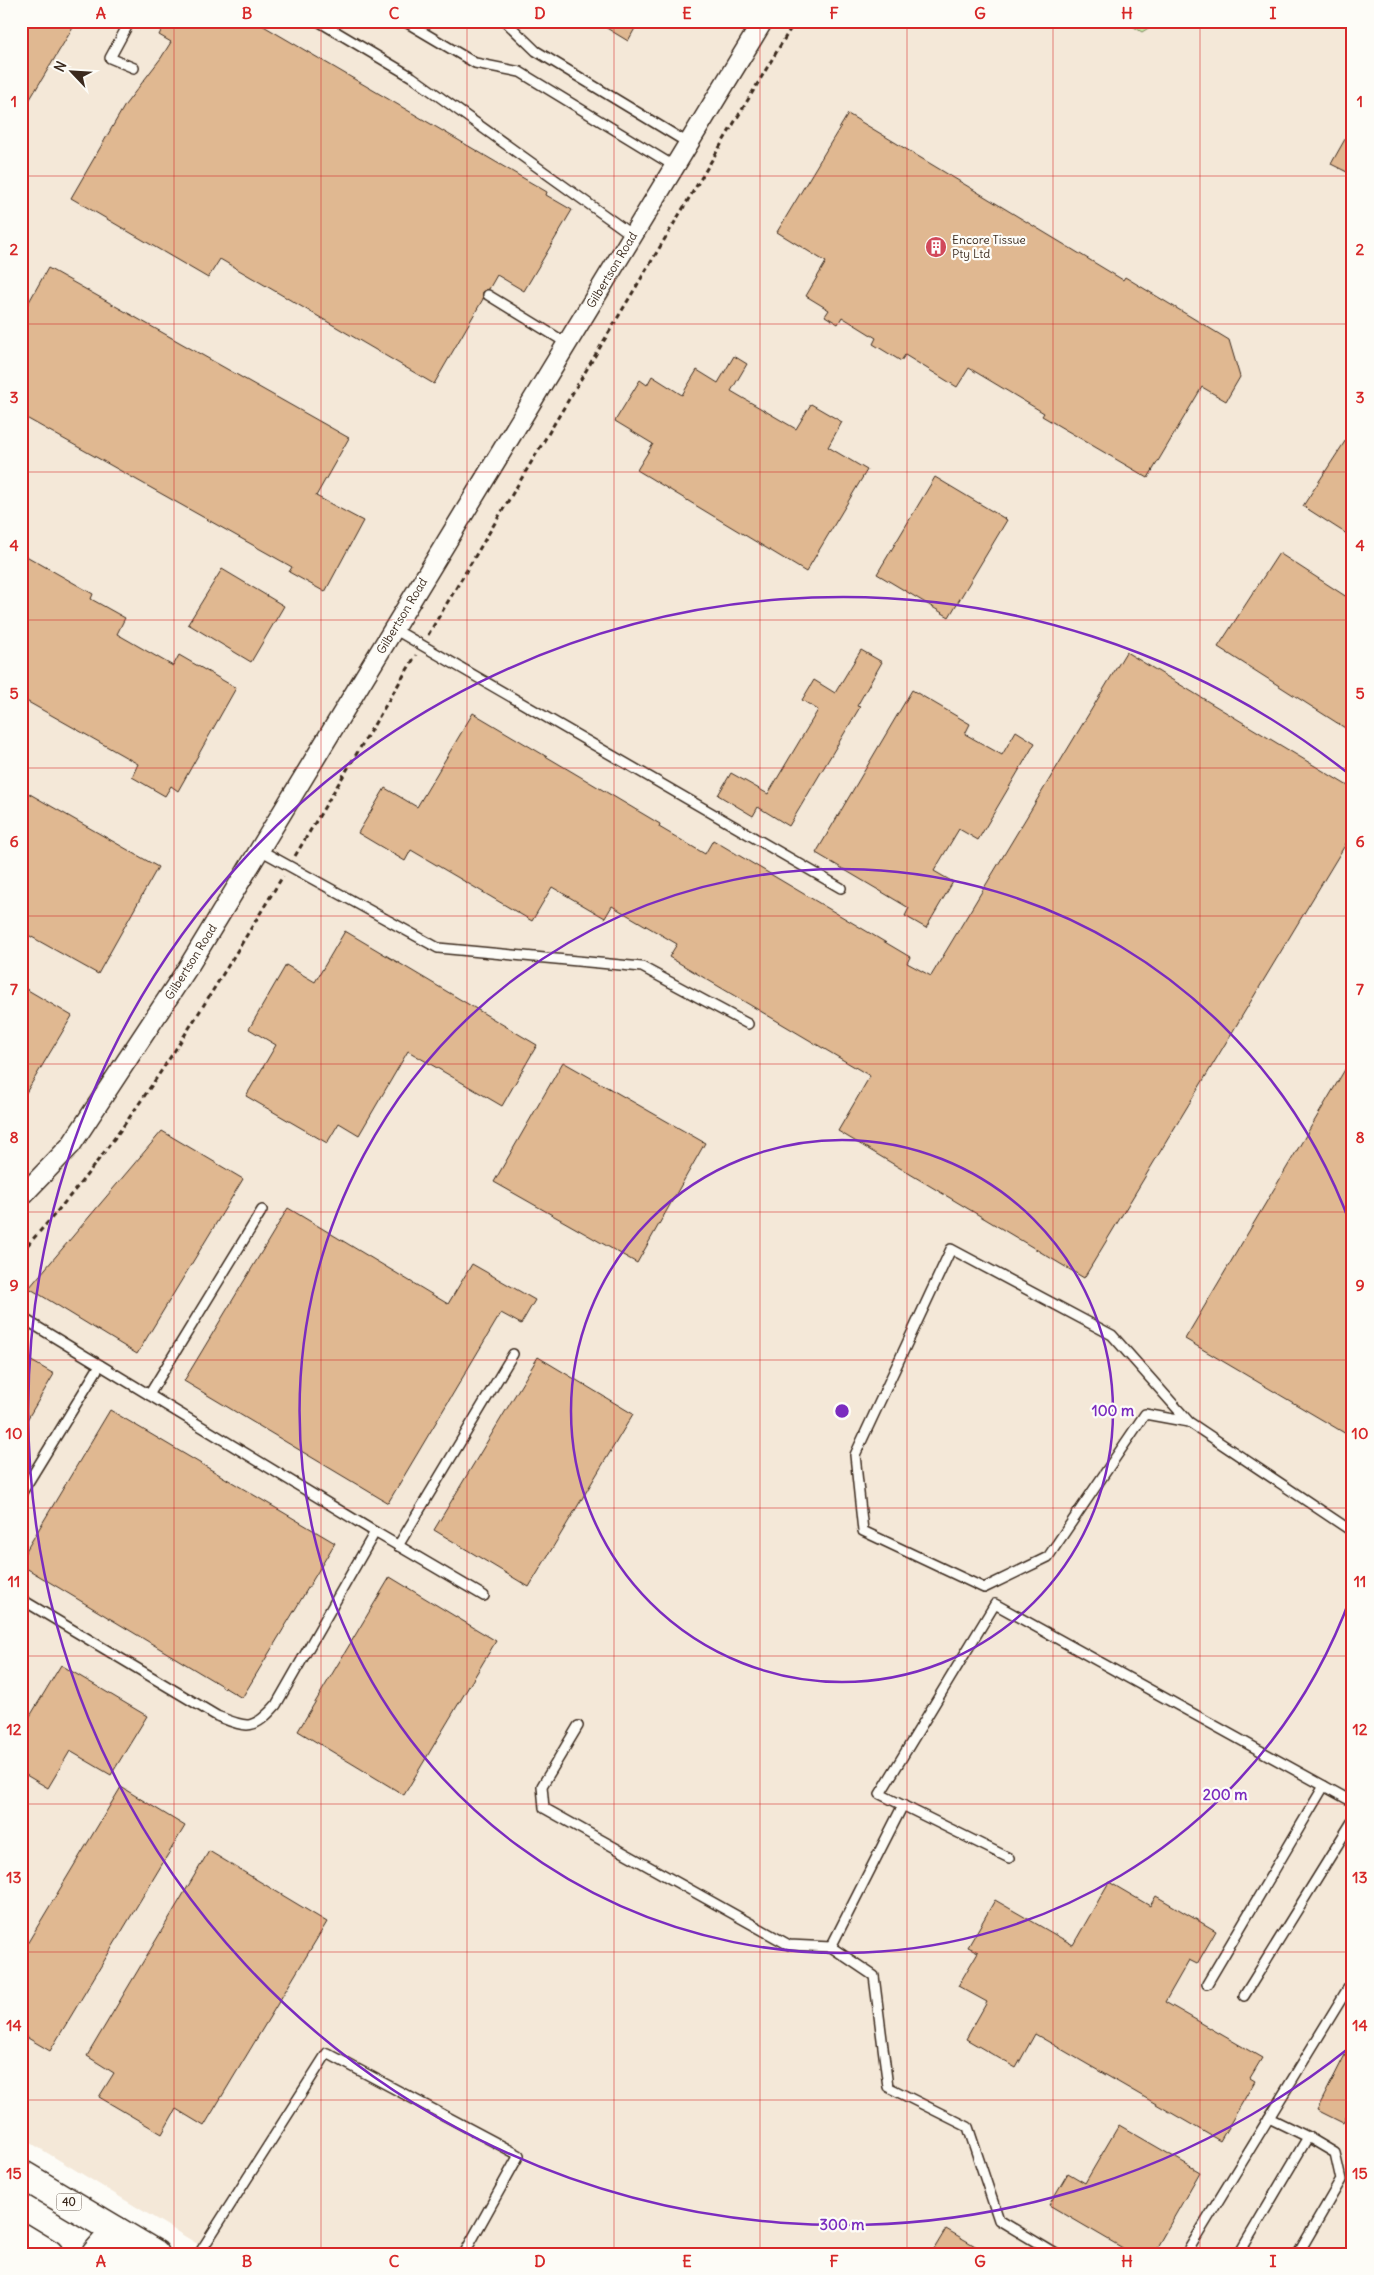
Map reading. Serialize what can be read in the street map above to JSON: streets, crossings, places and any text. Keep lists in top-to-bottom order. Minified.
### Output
{"streets":{"main road":["40"],"street":["Gilbertson Road"]},"places":{"building":["Encore Tissue Pty Ltd"]},"north":"top left","grid":{"columns":["A","B","C","D","E","F","G","H","I"],"rows":["1","2","3","4","5","6","7","8","9","10","11","12","13","14","15"]},"rings":["100 m","200 m","300 m"]}
